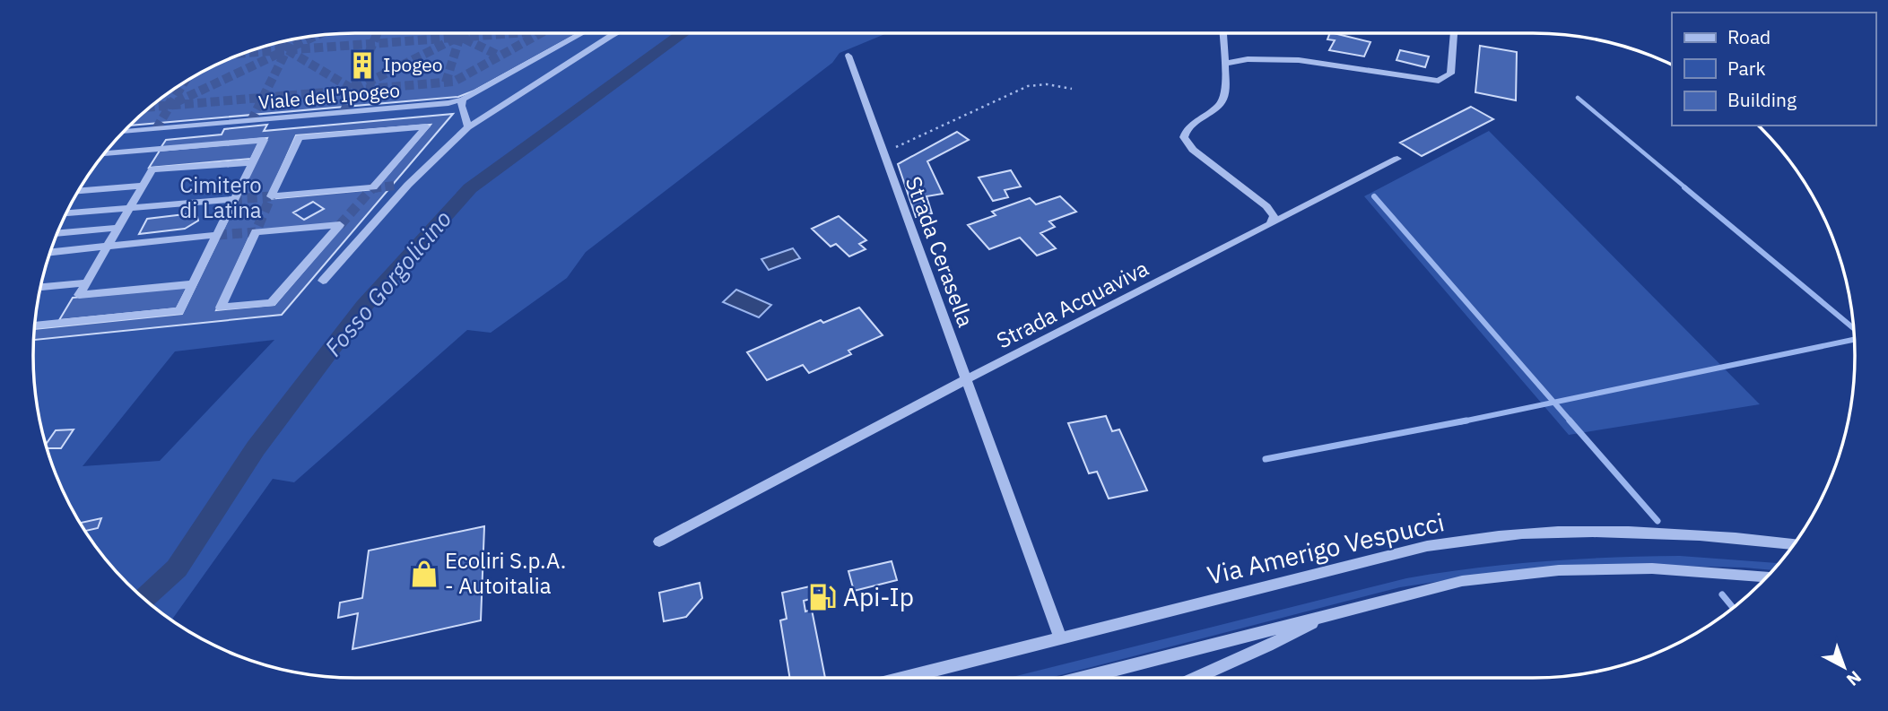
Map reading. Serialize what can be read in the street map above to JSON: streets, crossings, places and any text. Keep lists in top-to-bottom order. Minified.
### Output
{"streets":{"street":["Viale dell'Ipogeo","Strada Cerasella","Strada Acquaviva","Via Amerigo Vespucci"]},"crossings":[["Strada Cerasella","Strada Acquaviva"],["Strada Cerasella","Via Amerigo Vespucci"]],"water":["Fosso Gorgolicino"],"parks":["Cimitero di Latina"],"places":{"building":["Ipogeo"],"shop":["Ecoliri S.p.A. - Autoitalia"],"fuel station":["Api-Ip"]},"legend":["Road","Park","Building"],"north":"bottom right"}
